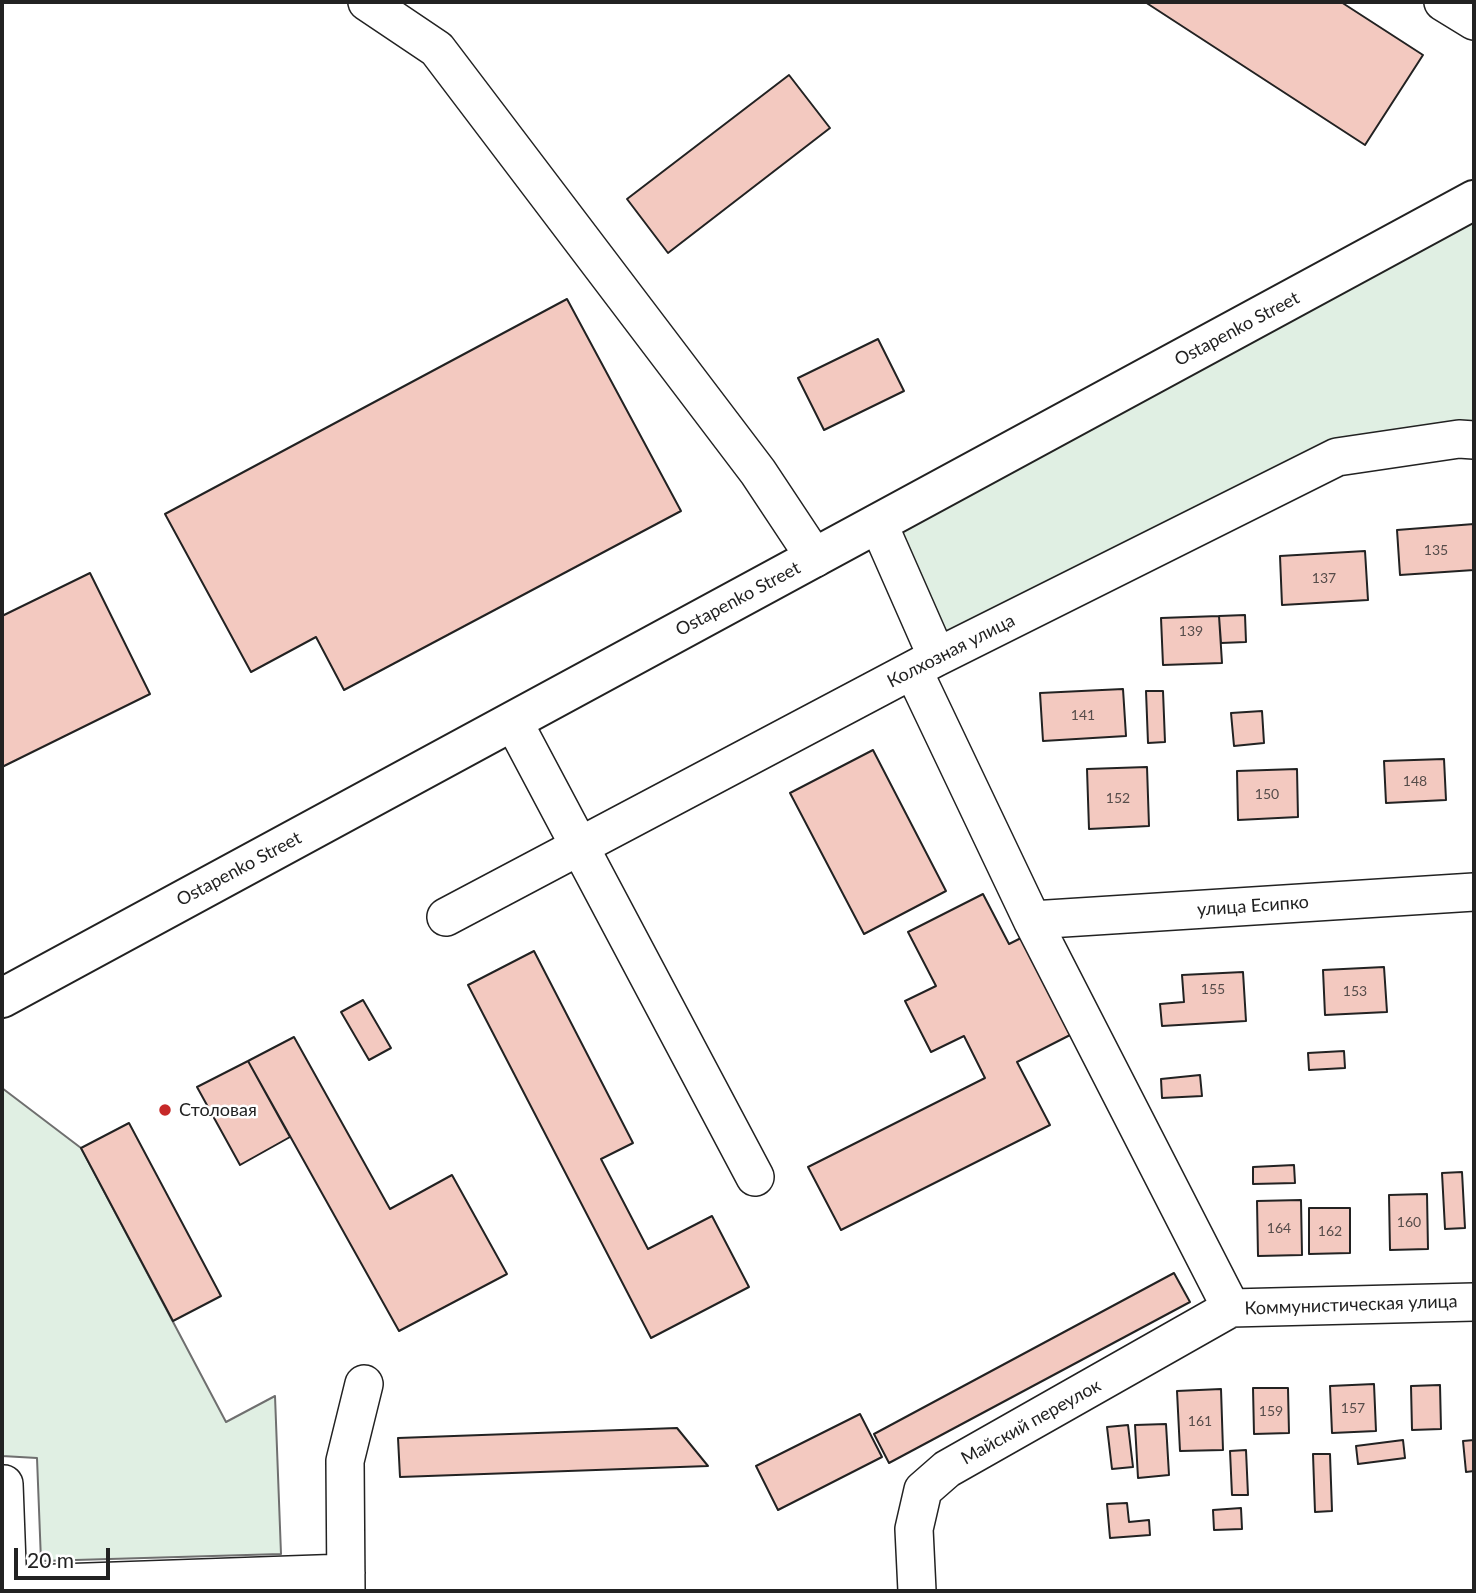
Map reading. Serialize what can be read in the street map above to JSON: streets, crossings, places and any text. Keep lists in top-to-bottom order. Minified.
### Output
{"streets":{"main road":["Ostapenko Street"],"street":["Колхозная улица","улица Есипко","Коммунистическая улица","Майский переулок"]},"crossings":[["Ostapenko Street","Коммунистическая улица"],["Колхозная улица","Коммунистическая улица"],["улица Есипко","Коммунистическая улица"],["Коммунистическая улица","Майский переулок"]],"places":["Столовая"],"house_numbers":["135","137","139","141","148","150","152","155","153","160","164","162","157","159","161"],"scale_bar":"20 m"}
